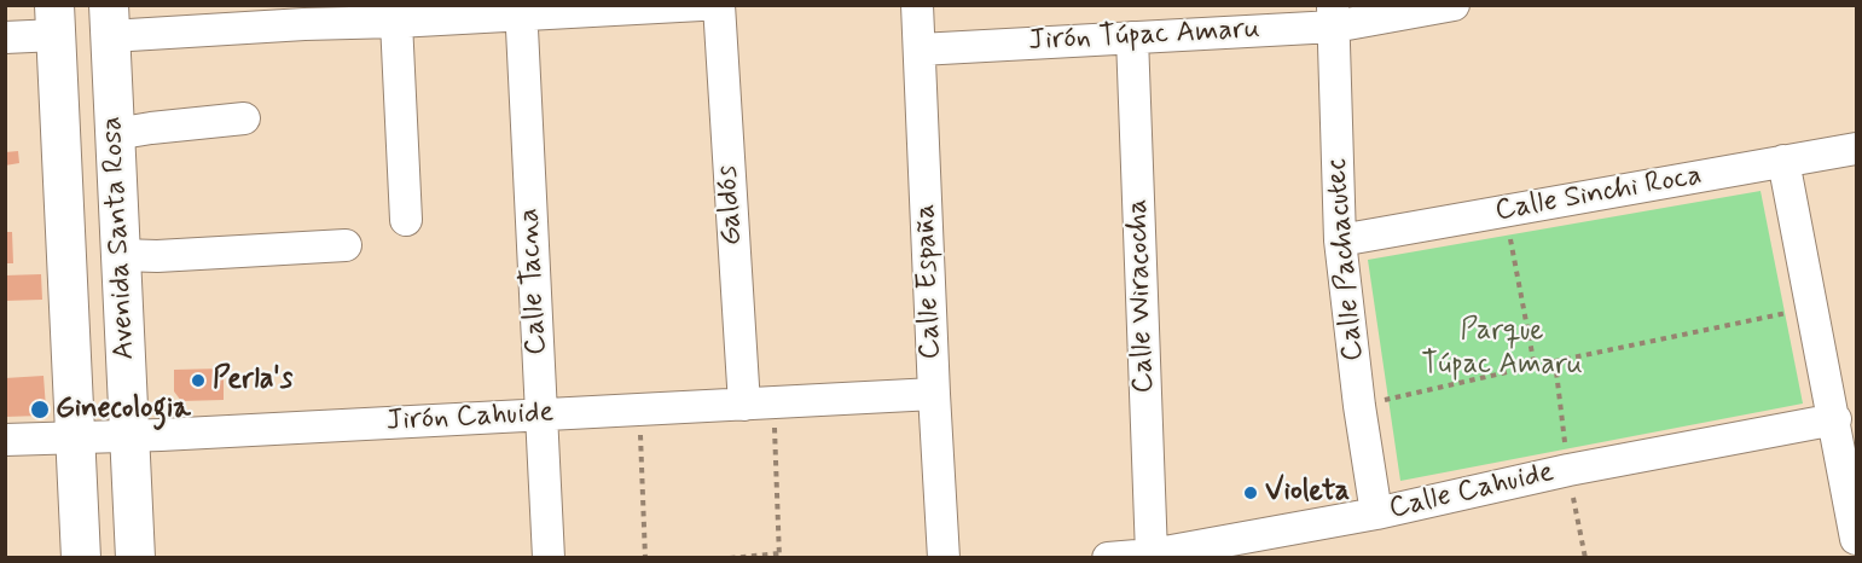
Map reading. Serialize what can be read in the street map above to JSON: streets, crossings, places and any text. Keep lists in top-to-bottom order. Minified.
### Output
{"streets":{"main road":["Avenida Santa Rosa"],"street":["Jirón Túpac Amaru","Calle Sinchi Roca","Galdós","Calle Pachacutec","Calle Tacna","Calle España","Calle Wiracocha","Jirón Cahuide","Calle Cahuide"]},"crossings":[["Jirón Túpac Amaru","Calle Pachacutec"],["Jirón Túpac Amaru","Calle España"],["Jirón Túpac Amaru","Calle Wiracocha"],["Calle Sinchi Roca","Calle Pachacutec"],["Galdós","Jirón Cahuide"],["Avenida Santa Rosa","Jirón Cahuide"],["Calle Pachacutec","Calle Cahuide"],["Calle Tacna","Jirón Cahuide"],["Calle España","Jirón Cahuide"],["Calle Wiracocha","Calle Cahuide"]],"parks":["Parque Túpac Amaru"],"places":["Perla's","Ginecologia","Violeta"]}
